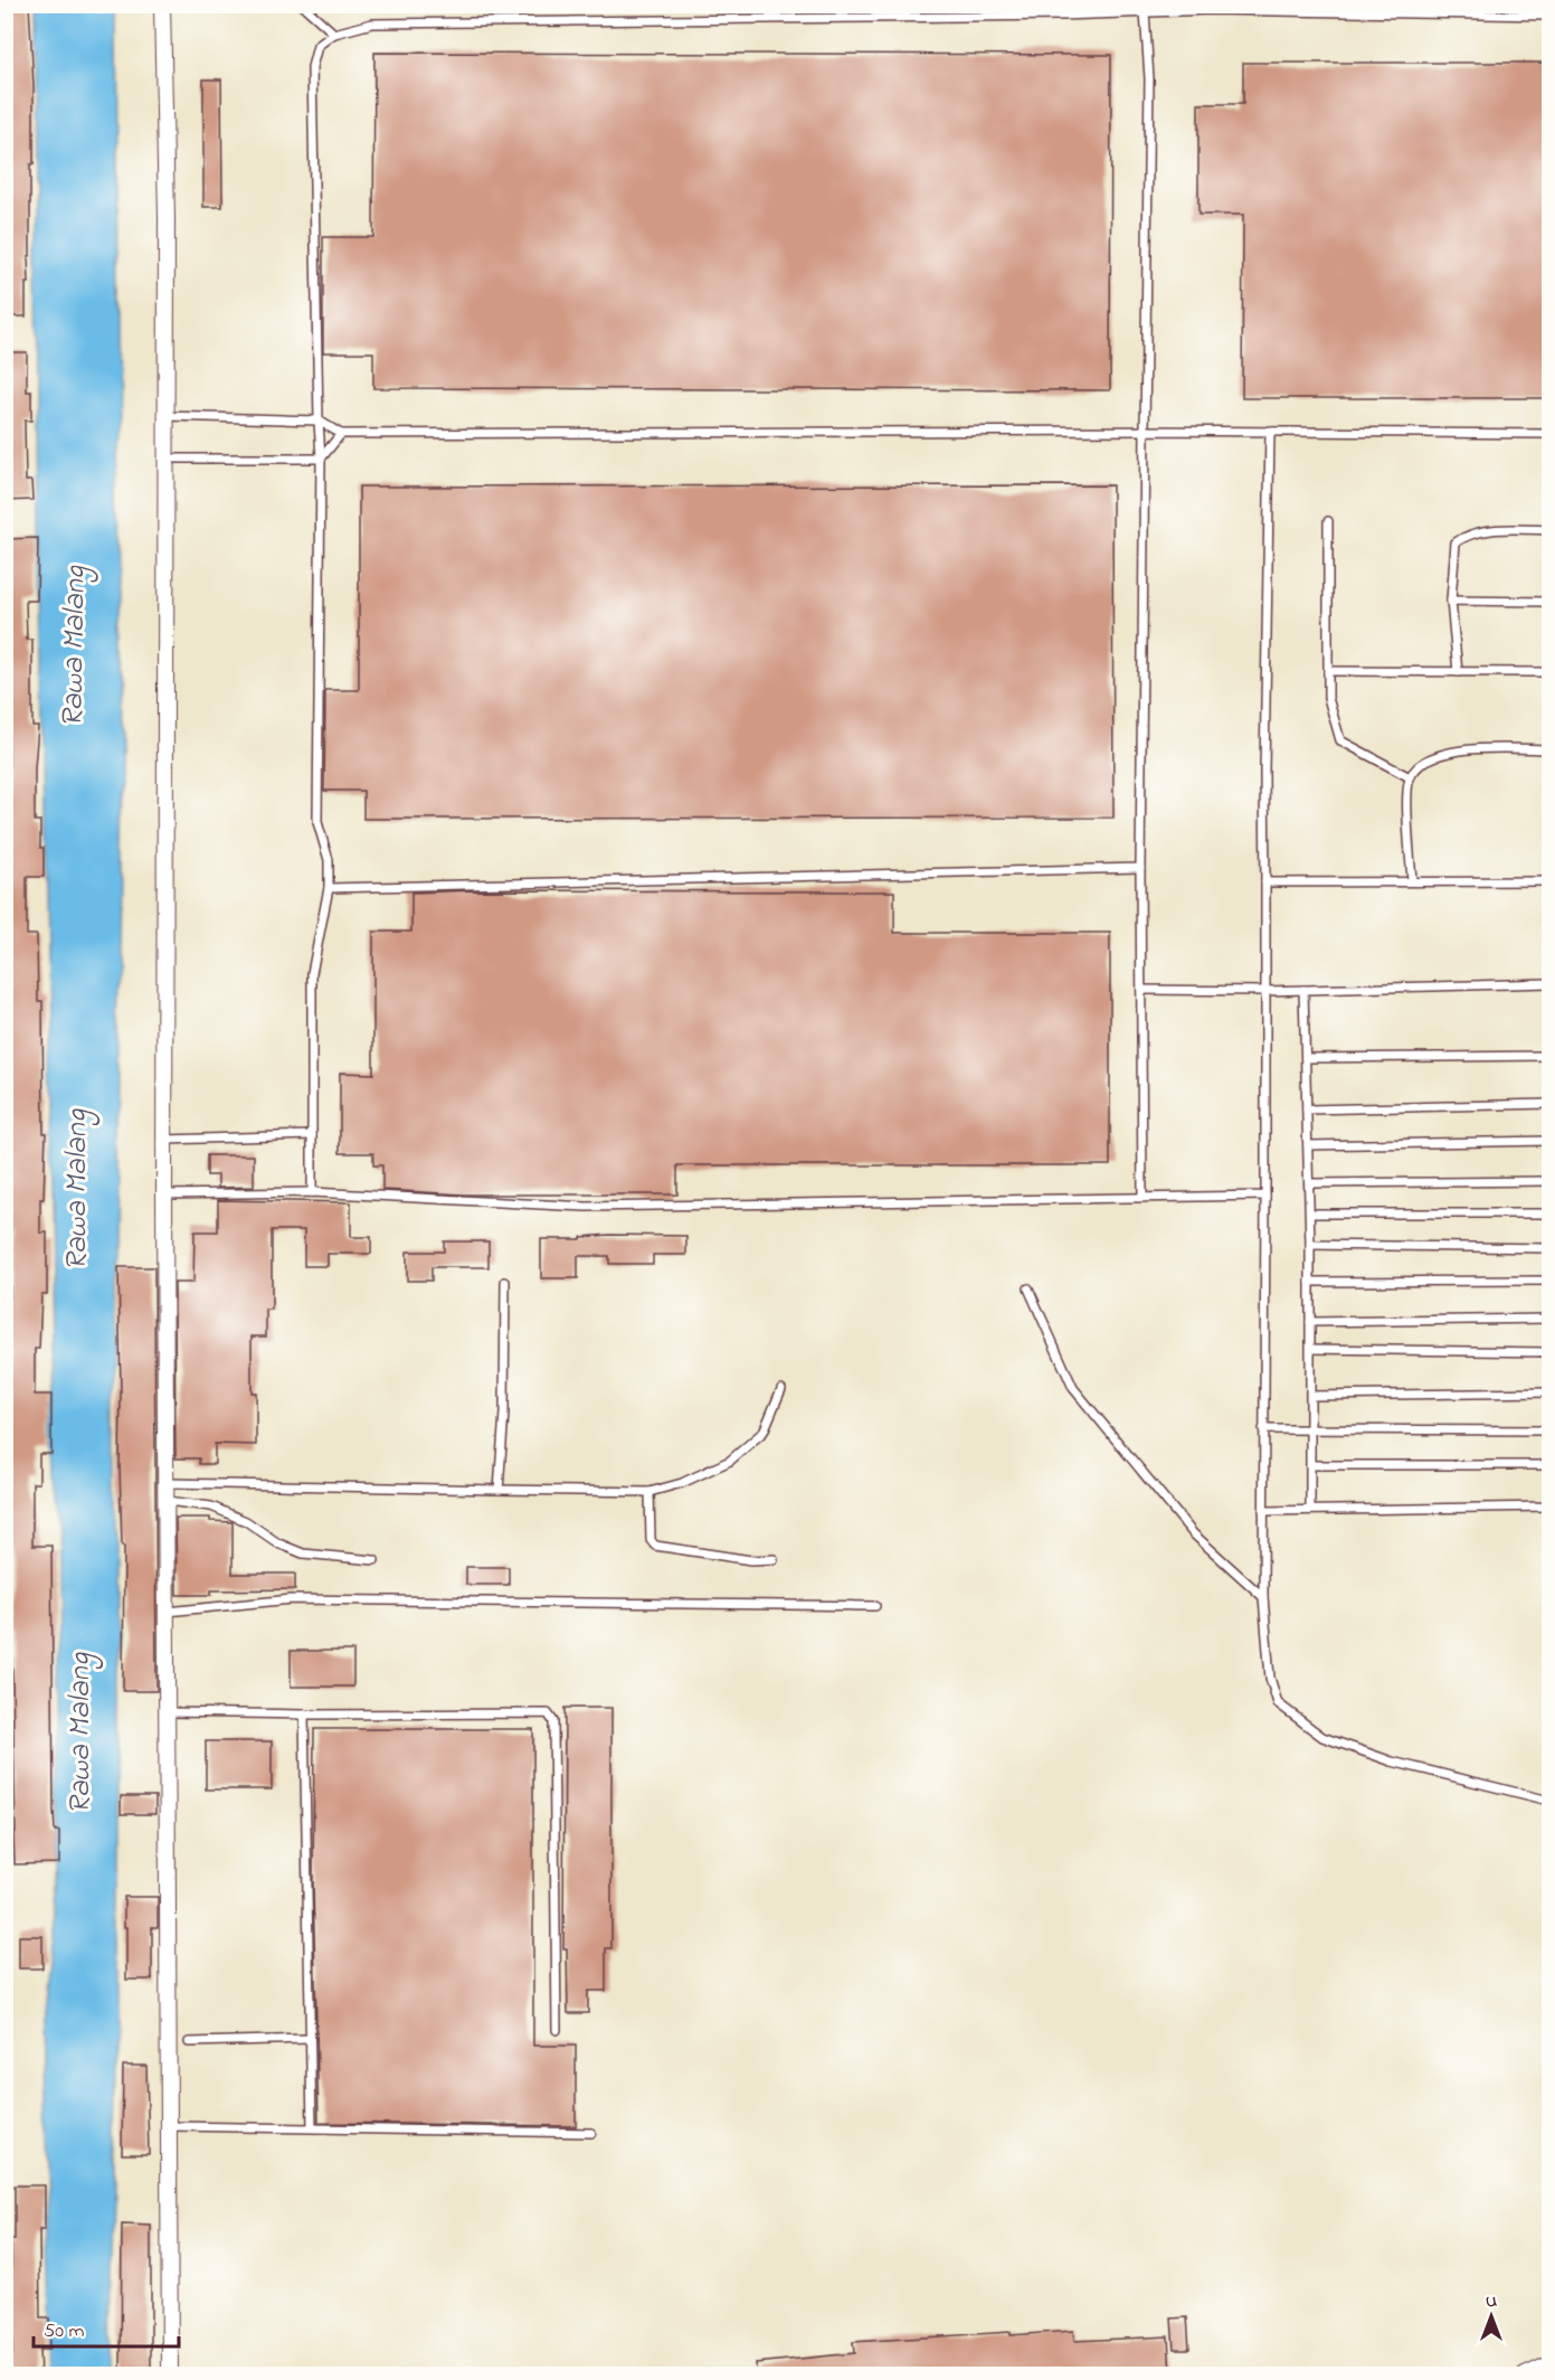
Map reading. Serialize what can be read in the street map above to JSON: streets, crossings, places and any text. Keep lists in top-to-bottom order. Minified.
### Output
{"water":["Rawa Malang"],"scale_bar":"50 m","north":"top"}
